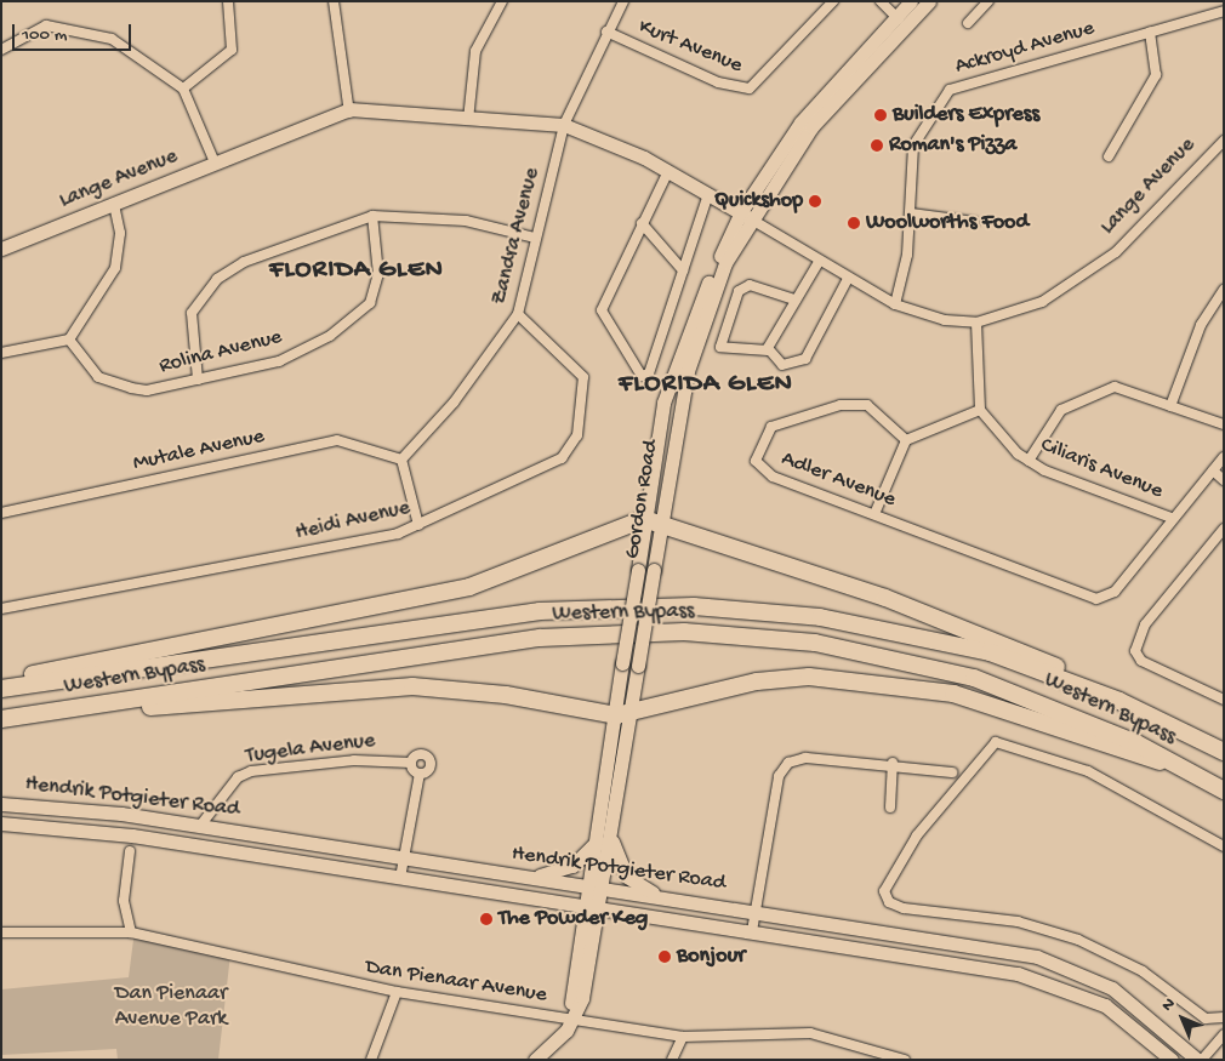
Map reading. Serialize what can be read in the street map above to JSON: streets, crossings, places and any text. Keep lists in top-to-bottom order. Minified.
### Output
{"streets":{"highway":["Western Bypass"],"street":["Kurt Avenue","Ackroyd Avenue","Lange Avenue","Zandra Avenue","Rolina Avenue","Mutale Avenue","Ciliaris Avenue","Adler Avenue","Gordon Road","Heidi Avenue","Tugela Avenue","Hendrik Potgieter Road","Dan Pienaar Avenue"]},"crossings":[["Kurt Avenue","Zandra Avenue"],["Ackroyd Avenue","Lange Avenue"],["Lange Avenue","Zandra Avenue"],["Lange Avenue","Gordon Road"],["Zandra Avenue","Mutale Avenue"],["Zandra Avenue","Heidi Avenue"],["Ciliaris Avenue","Adler Avenue"],["Gordon Road","Hendrik Potgieter Road"],["Gordon Road","Dan Pienaar Avenue"],["Tugela Avenue","Hendrik Potgieter Road"]],"districts":["FLORIDA GLEN","FLORIDA GLEN"],"parks":["Dan Pienaar Avenue Park"],"places":["Builders Express","Roman's Pizza","Quickshop","Woolworths Food","The Powder Keg","Bonjour"],"scale_bar":"100 m","north":"top left"}
